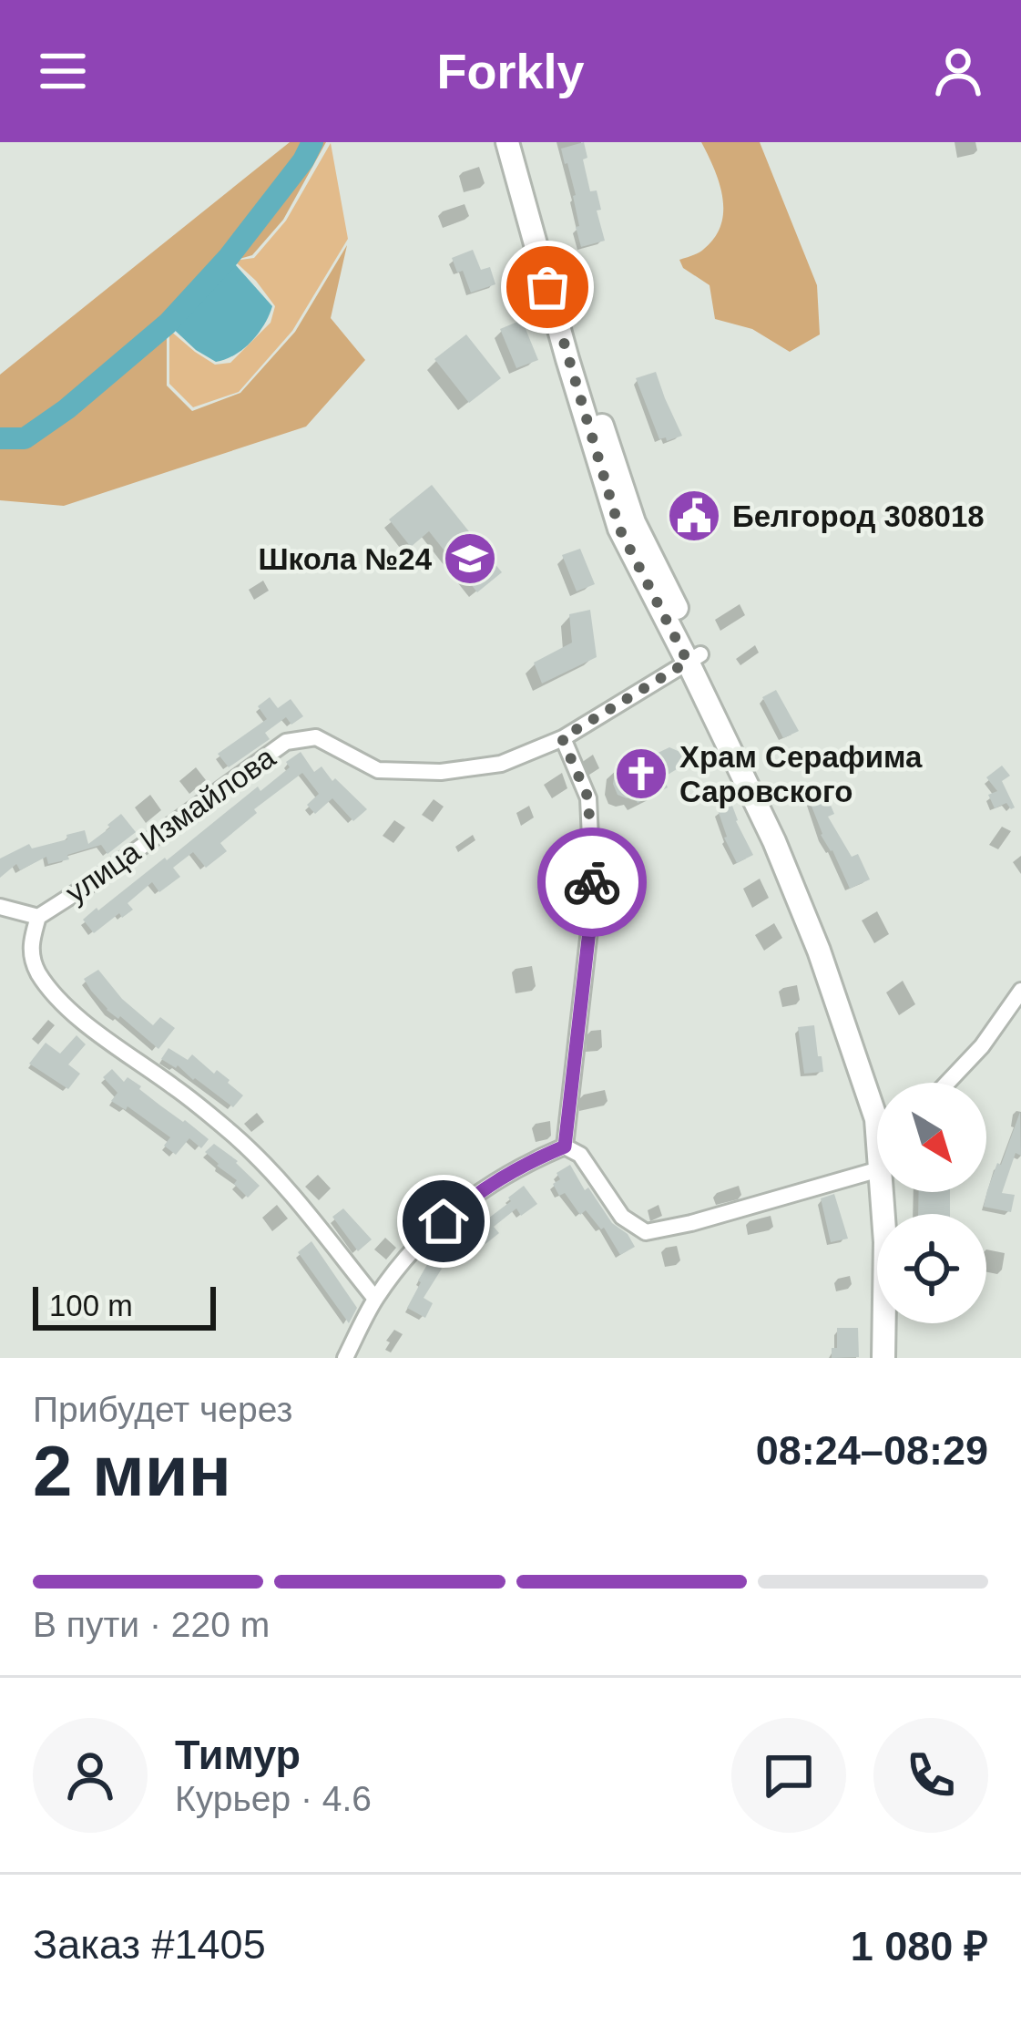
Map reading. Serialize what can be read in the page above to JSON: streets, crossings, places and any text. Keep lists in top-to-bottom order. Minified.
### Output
{"streets":{"street":["улица Измайлова"]},"places":{"public building":["Белгород 308018"],"school or university":["Школа №24"],"church":["Храм Серафима Саровского"]},"scale_bar":"100 m","north":"bottom right","page":{"header":"Forkly","scale":"100 m","heading":["2 мин","Прибудет через","08:24–08:29"],"panel":["Тимур","Курьер · 4.6","Заказ #1405","1 080 ₽"],"bar":"В пути · 220 m"}}
